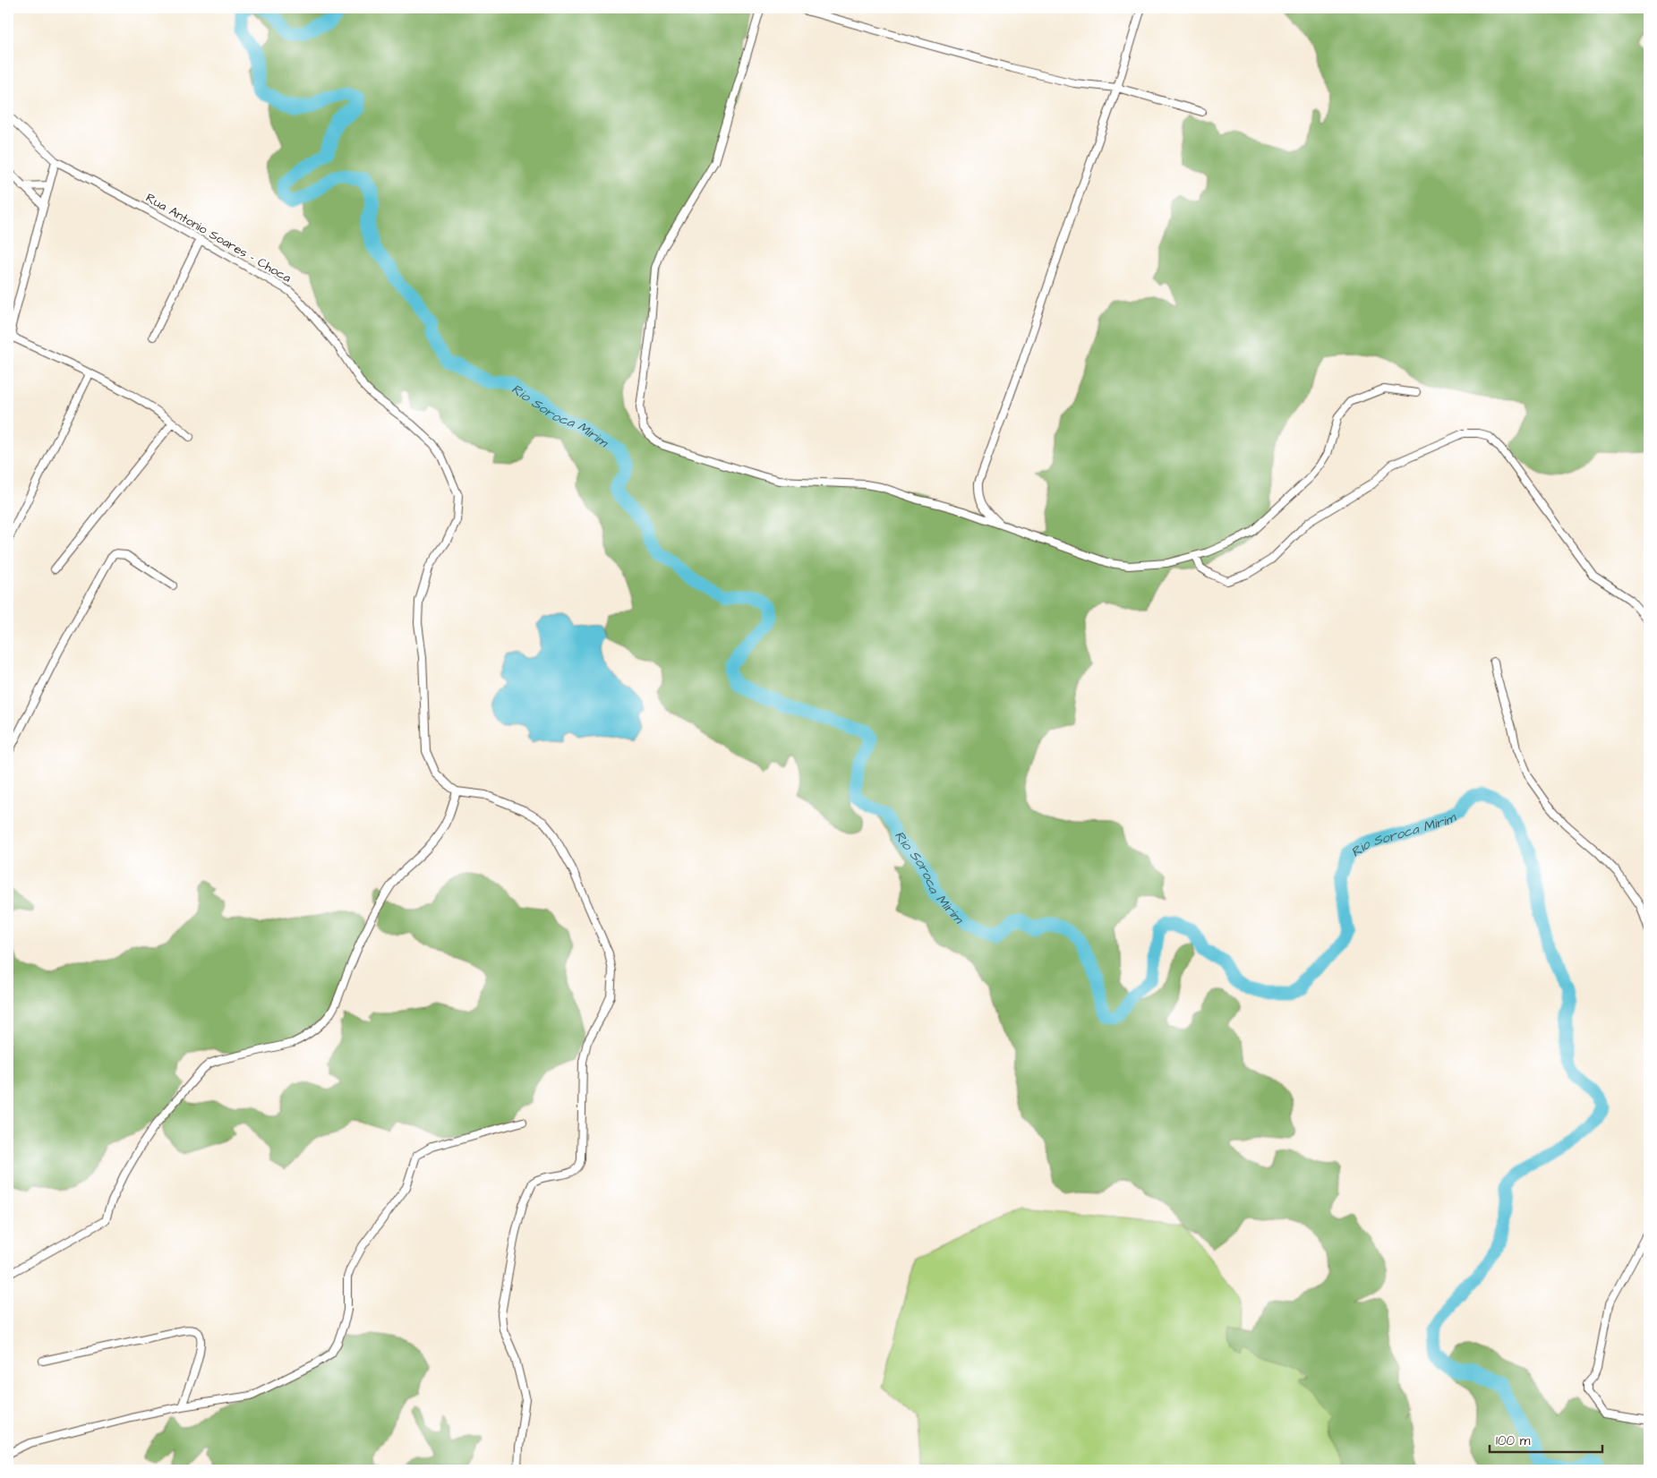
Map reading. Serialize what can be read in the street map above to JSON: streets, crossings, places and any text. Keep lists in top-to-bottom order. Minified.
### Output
{"streets":{"street":["Rua Antonio Soares - Choca"]},"water":["Rio Soroca Mirim"],"scale_bar":"100 m"}
